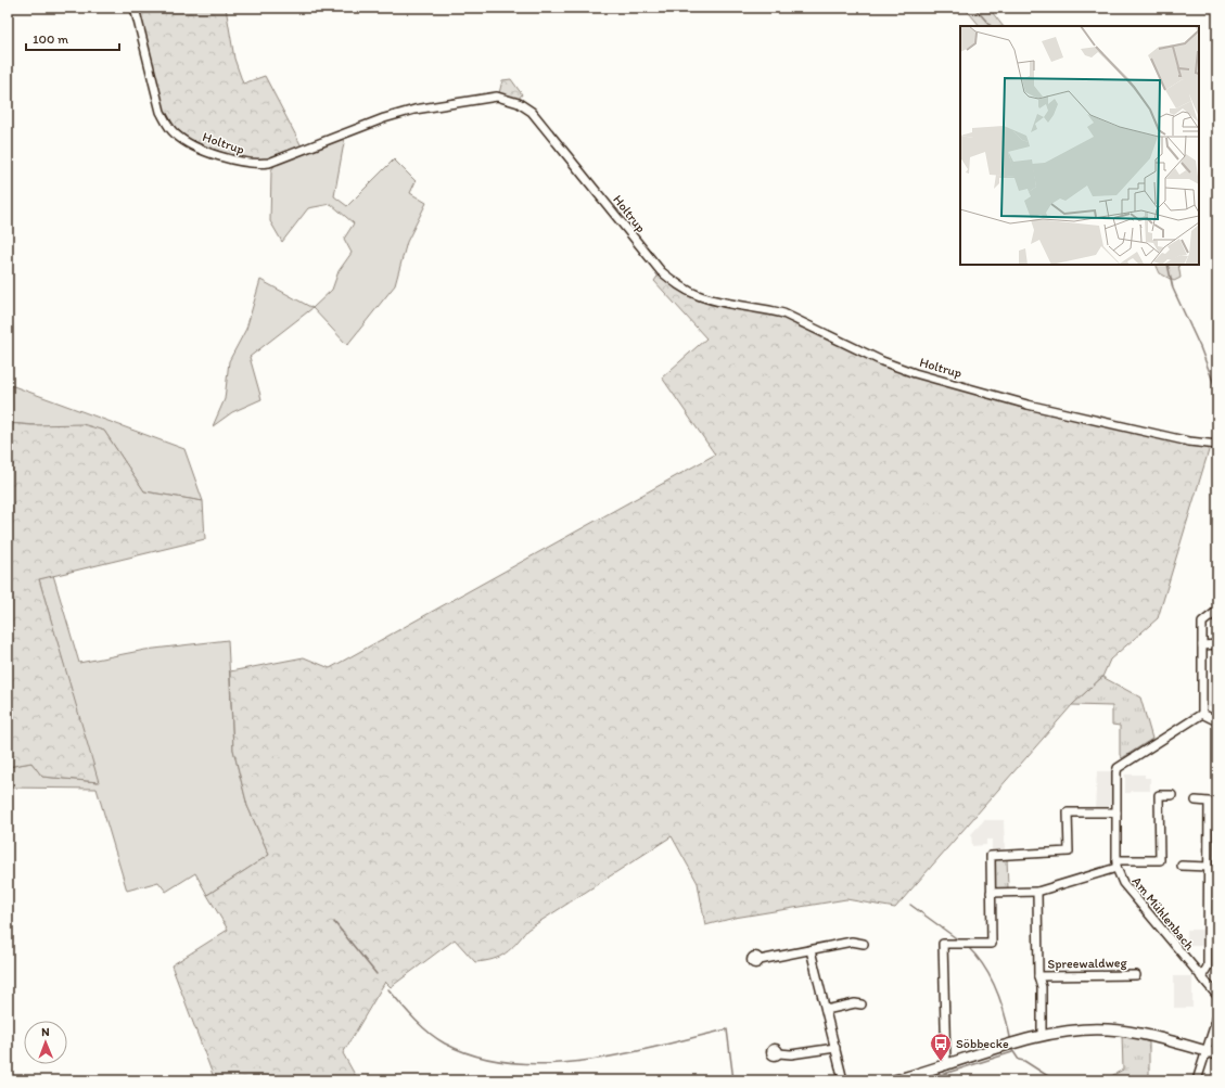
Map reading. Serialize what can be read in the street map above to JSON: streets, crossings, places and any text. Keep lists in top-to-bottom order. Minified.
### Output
{"streets":{"street":["Holtrup","Am Mühlenbach","Spreewaldweg"]},"places":{"bus stop":["Söbbecke"]},"scale_bar":"100 m","north":"top"}
